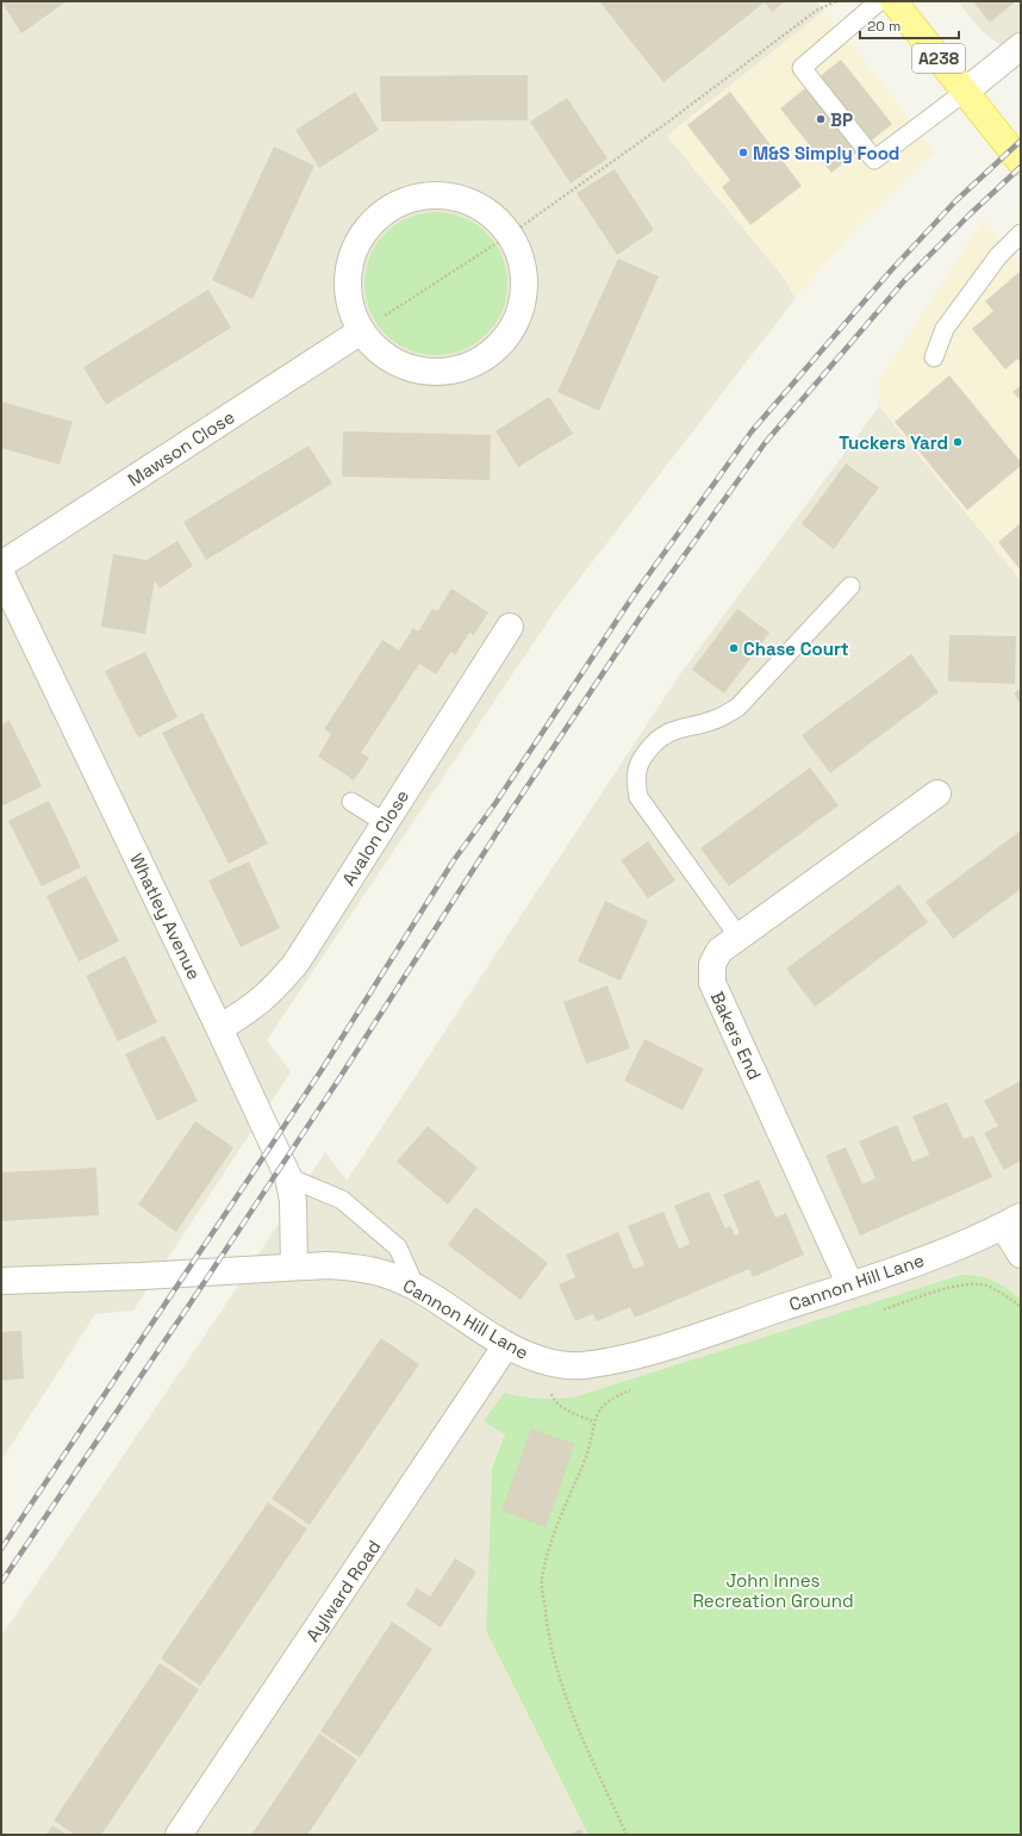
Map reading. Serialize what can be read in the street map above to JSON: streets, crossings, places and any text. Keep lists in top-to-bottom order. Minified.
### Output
{"streets":{"main road":["A238"],"street":["Mawson Close","Avalon Close","Whatley Avenue","Bakers End","Cannon Hill Lane","Aylward Road"]},"crossings":[["Avalon Close","Whatley Avenue"],["Whatley Avenue","Cannon Hill Lane"],["Bakers End","Cannon Hill Lane"],["Cannon Hill Lane","Aylward Road"]],"parks":["John Innes Recreation Ground"],"places":["BP","M&S Simply Food","Tuckers Yard","Chase Court"],"scale_bar":"20 m"}
